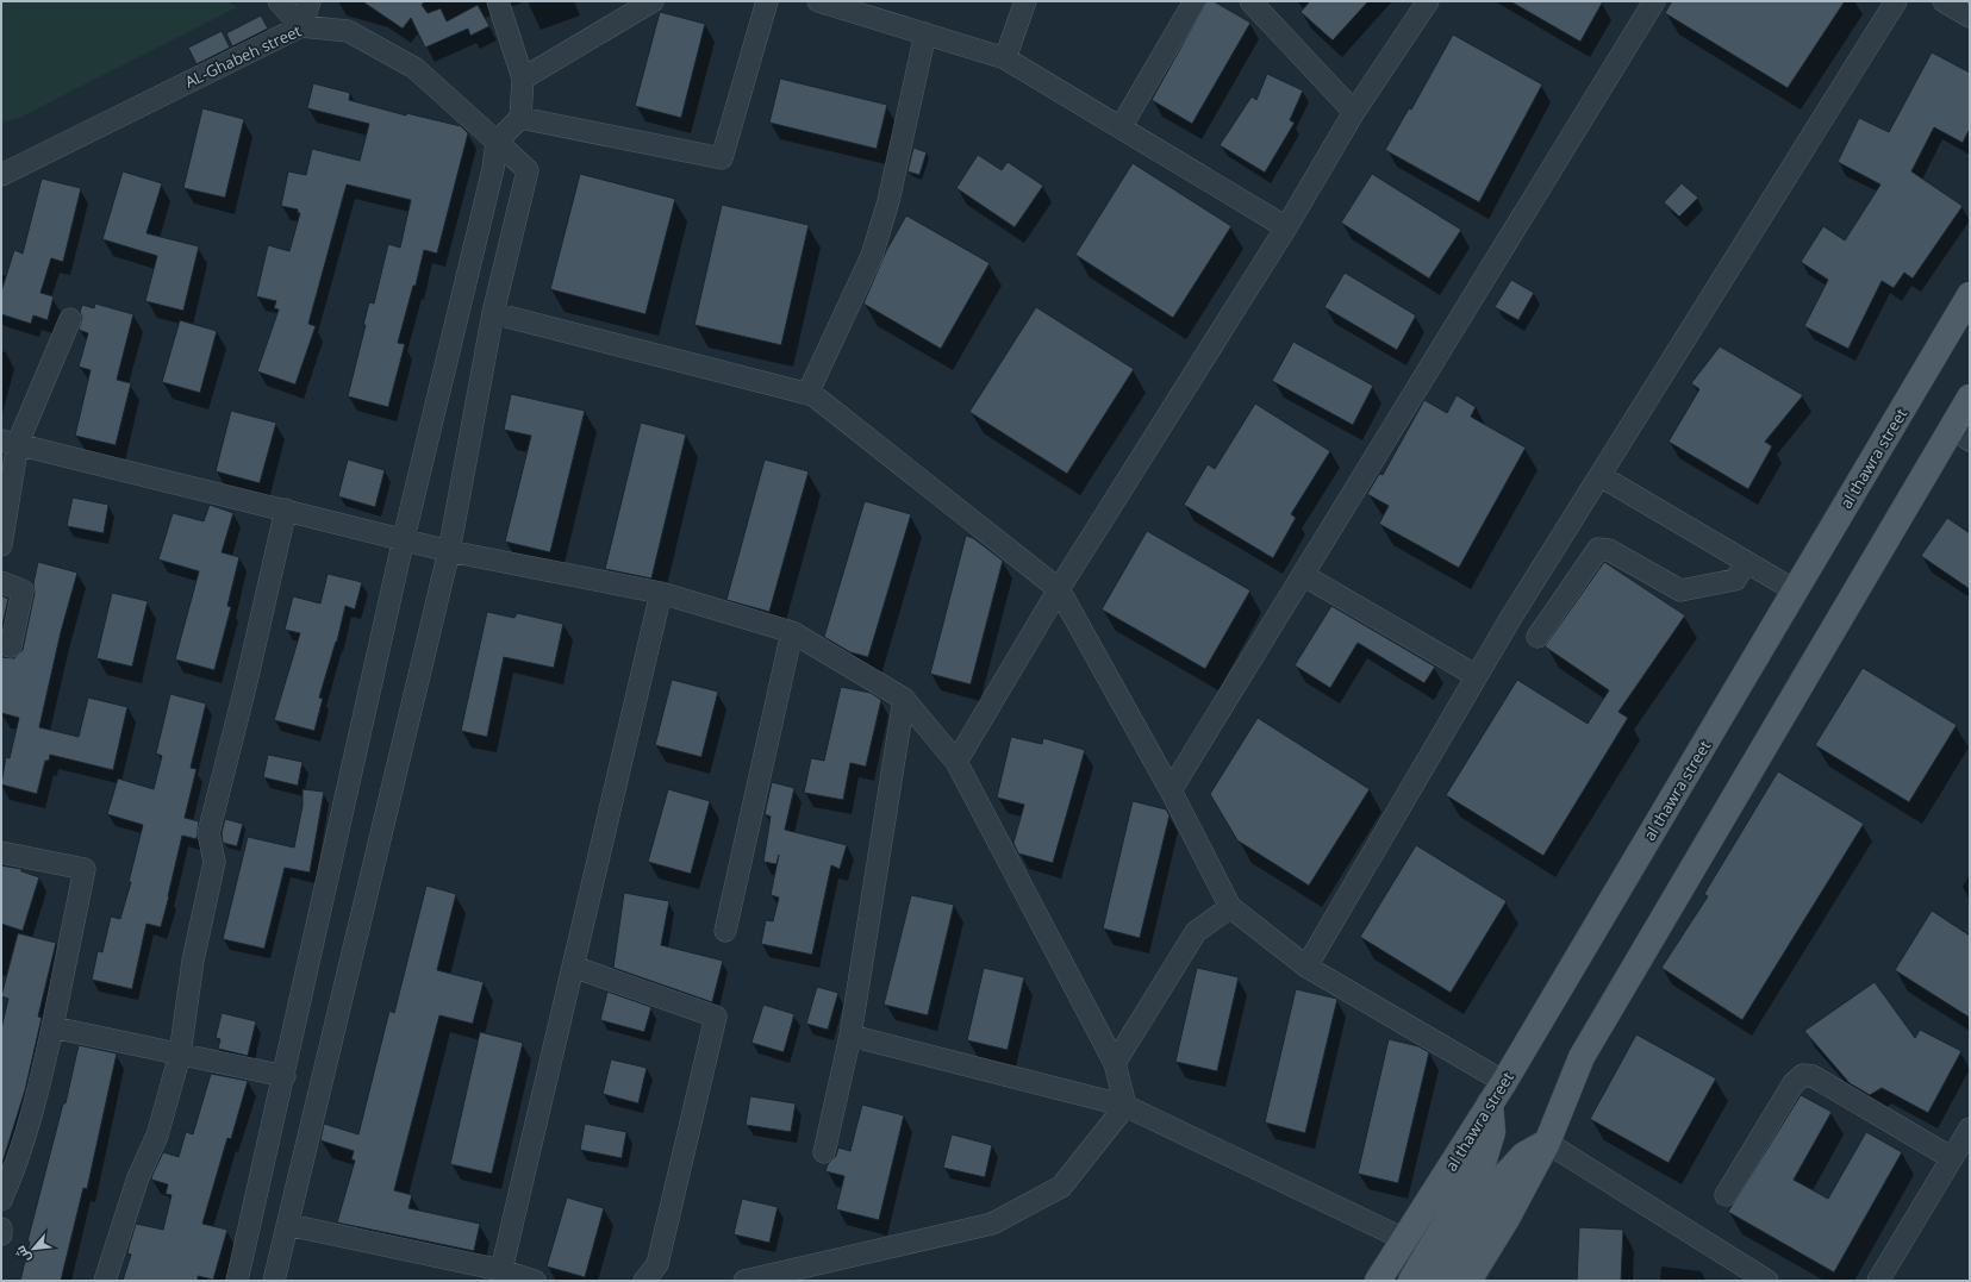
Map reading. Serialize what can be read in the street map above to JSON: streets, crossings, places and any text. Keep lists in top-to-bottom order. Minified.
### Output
{"streets":{"main road":["al thawra street"],"street":["AL-Ghabeh street"]},"north":"bottom left"}
